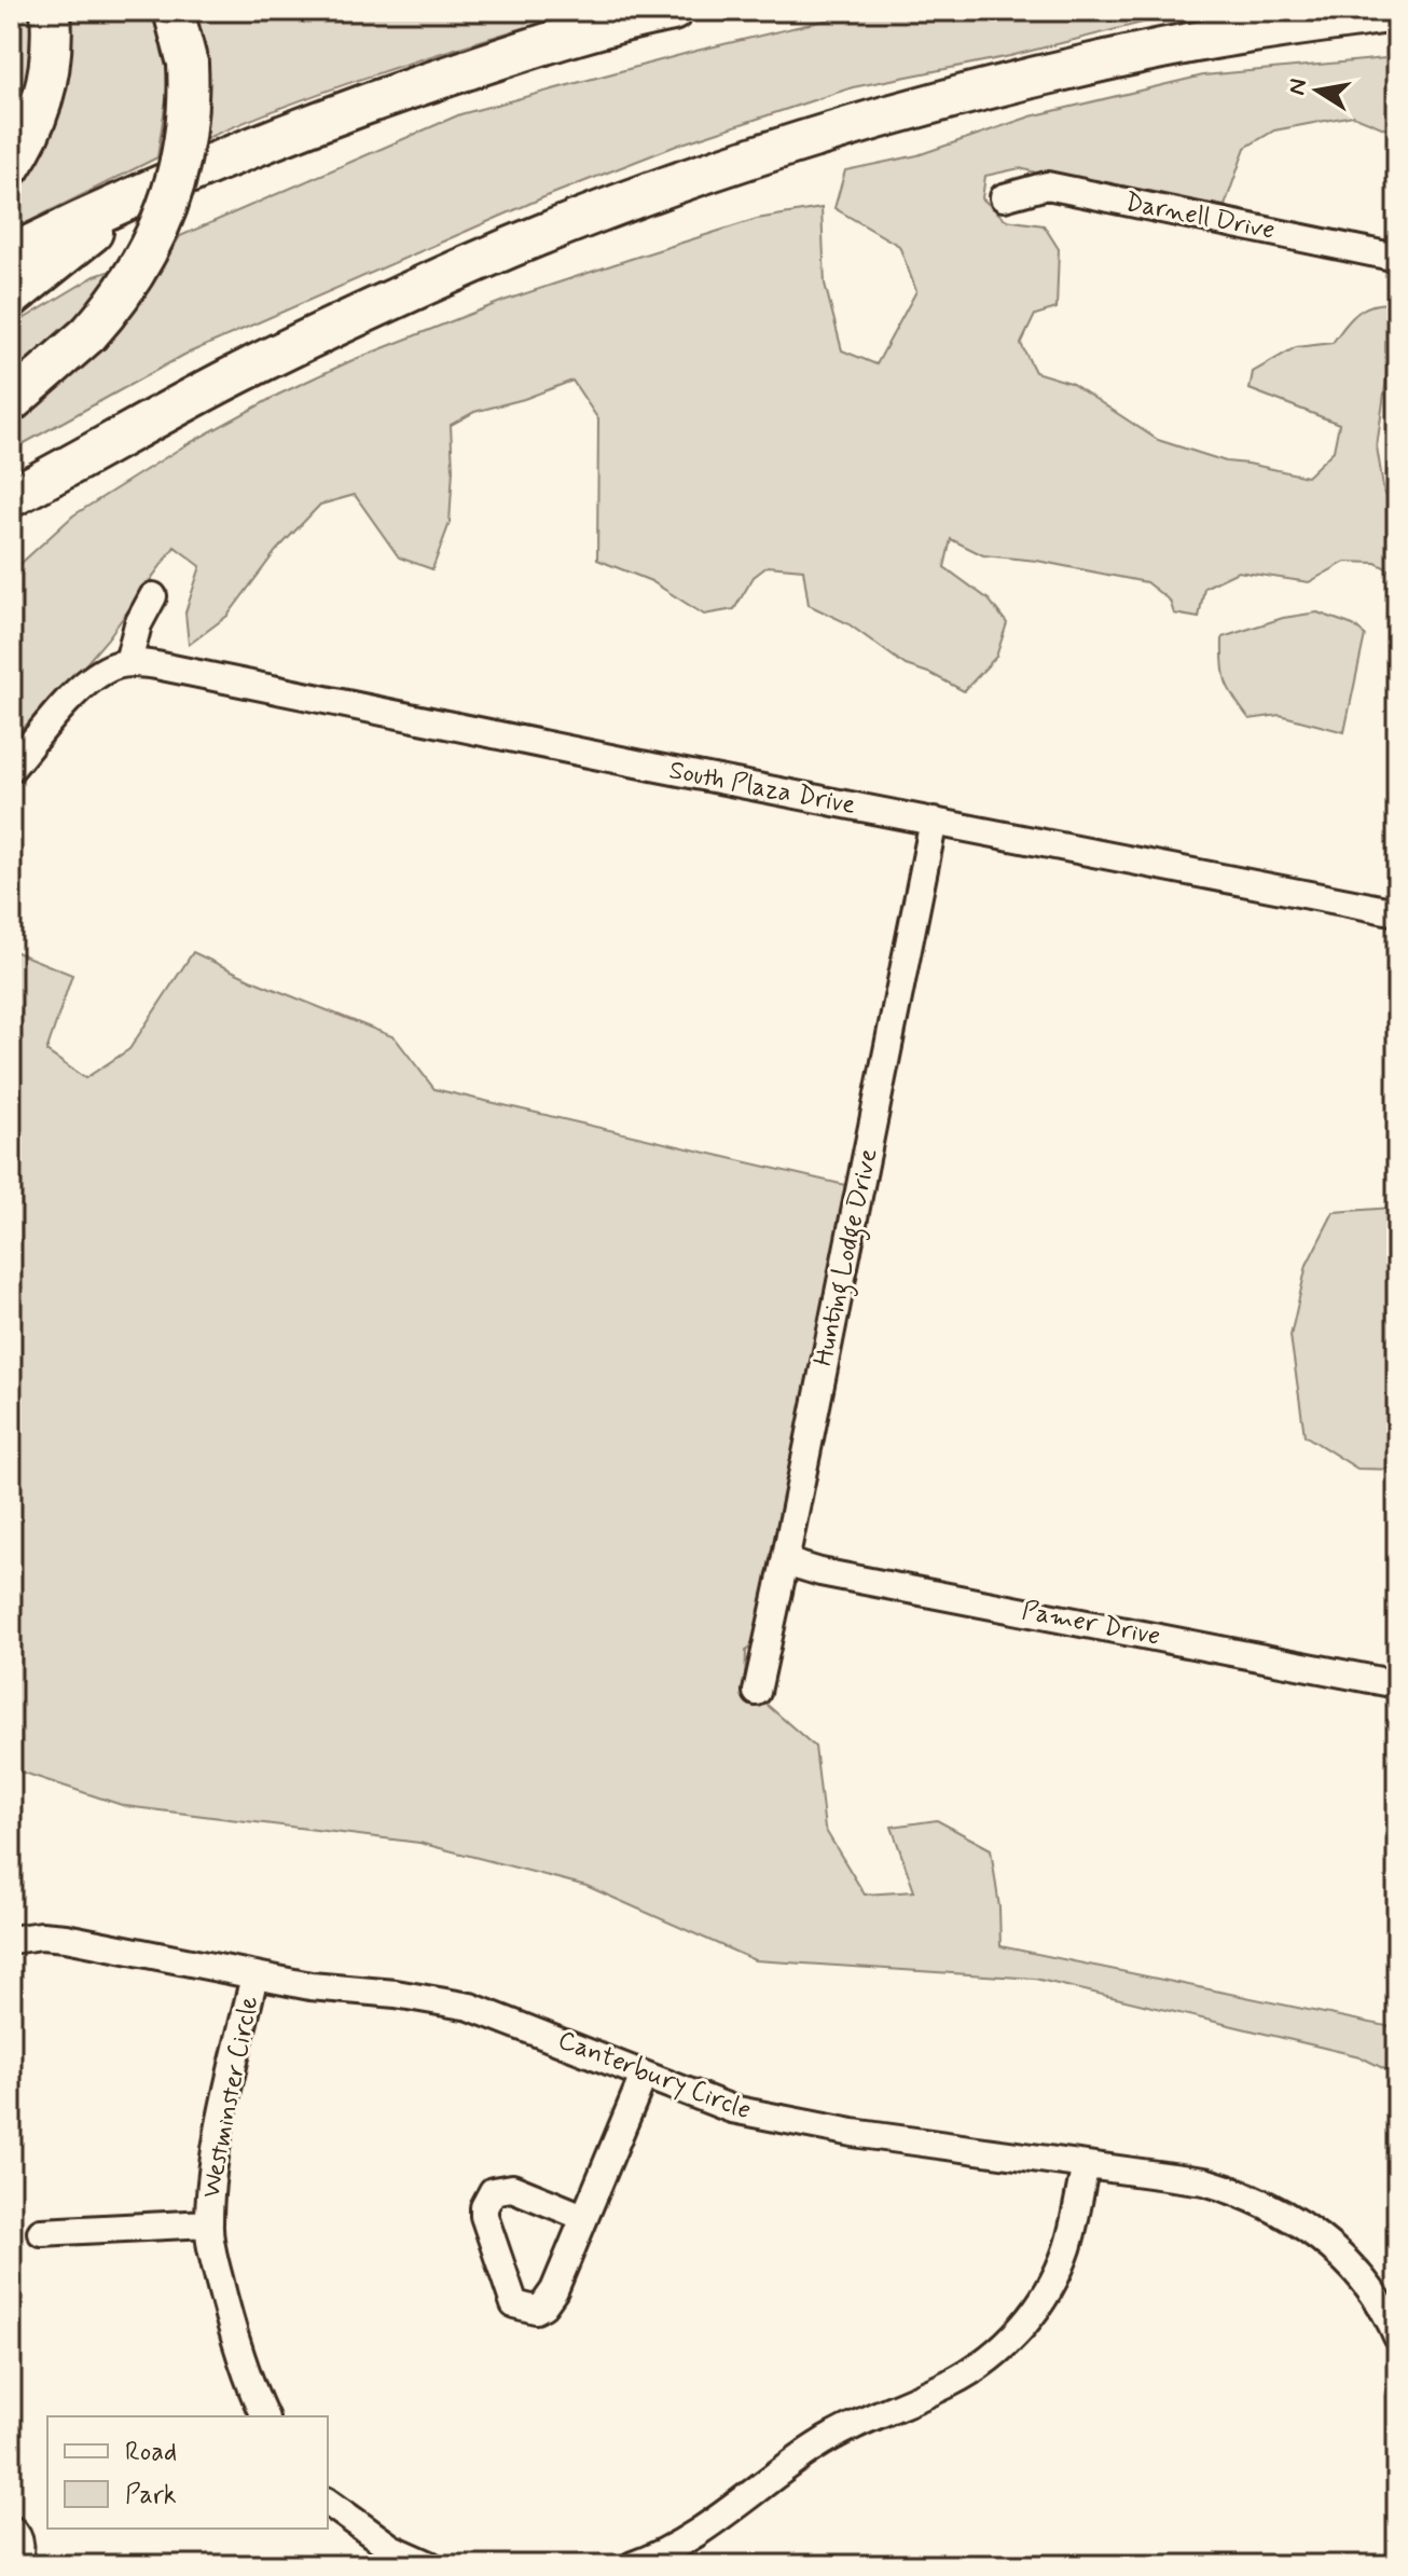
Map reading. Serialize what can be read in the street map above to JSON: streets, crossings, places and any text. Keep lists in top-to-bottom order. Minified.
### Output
{"streets":{"street":["Darnell Drive","South Plaza Drive","Hunting Lodge Drive","Pamer Drive","Canterbury Circle","Westminster Circle"]},"crossings":[["South Plaza Drive","Hunting Lodge Drive"],["Hunting Lodge Drive","Pamer Drive"],["Canterbury Circle","Westminster Circle"]],"legend":["Road","Park"],"north":"left"}
